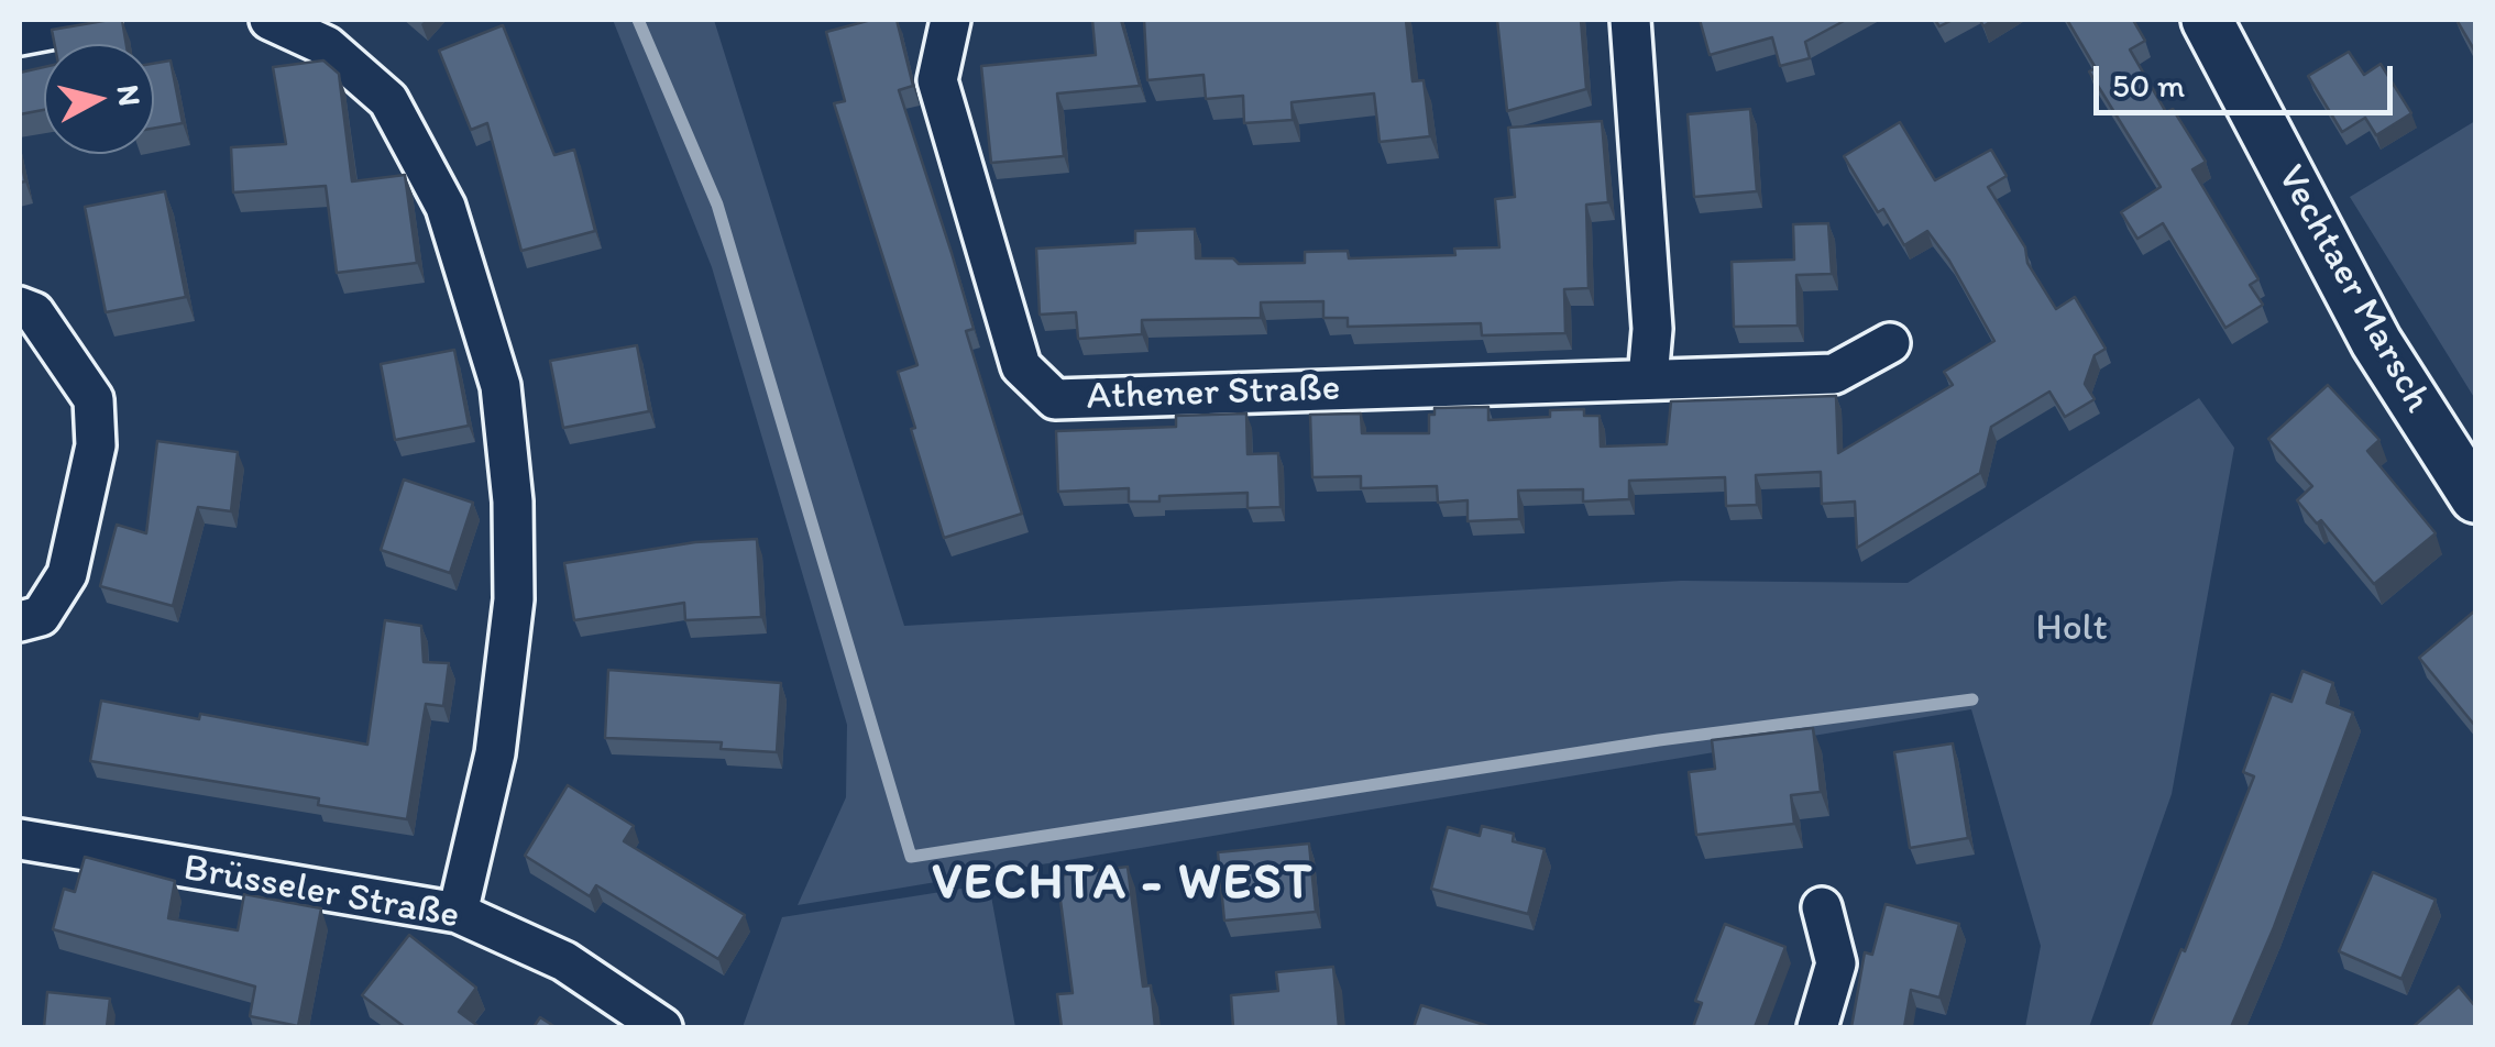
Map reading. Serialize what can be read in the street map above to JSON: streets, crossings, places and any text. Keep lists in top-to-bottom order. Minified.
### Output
{"streets":{"street":["Vechtaer Marsch","Athener Straße","Brüsseler Straße"]},"districts":["VECHTA - WEST"],"parks":["Holt"],"scale_bar":"50 m","north":"right"}
